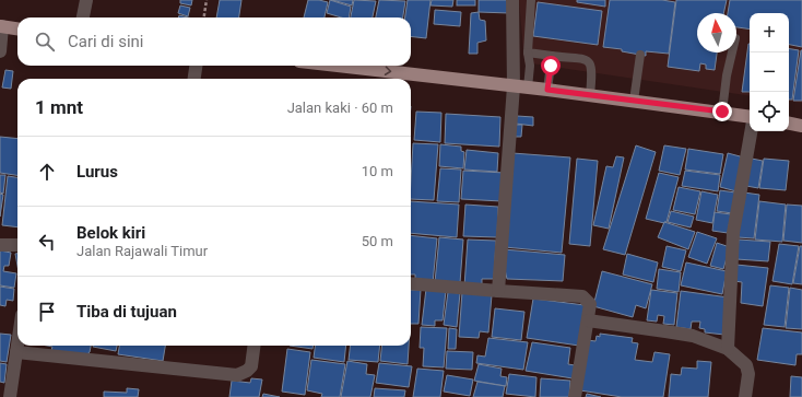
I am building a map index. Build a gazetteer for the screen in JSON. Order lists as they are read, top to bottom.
{
  "north": "top",
  "page": {
    "map_buttons": ["+", "−"],
    "search": "Cari di sini",
    "heading": ["1 mnt", "Jalan kaki · 60 m"],
    "list": [
      ["Lurus", "10 m"],
      ["Belok kiri", "Jalan Rajawali Timur", "50 m"],
      "Tiba di tujuan"
    ]
  }
}
